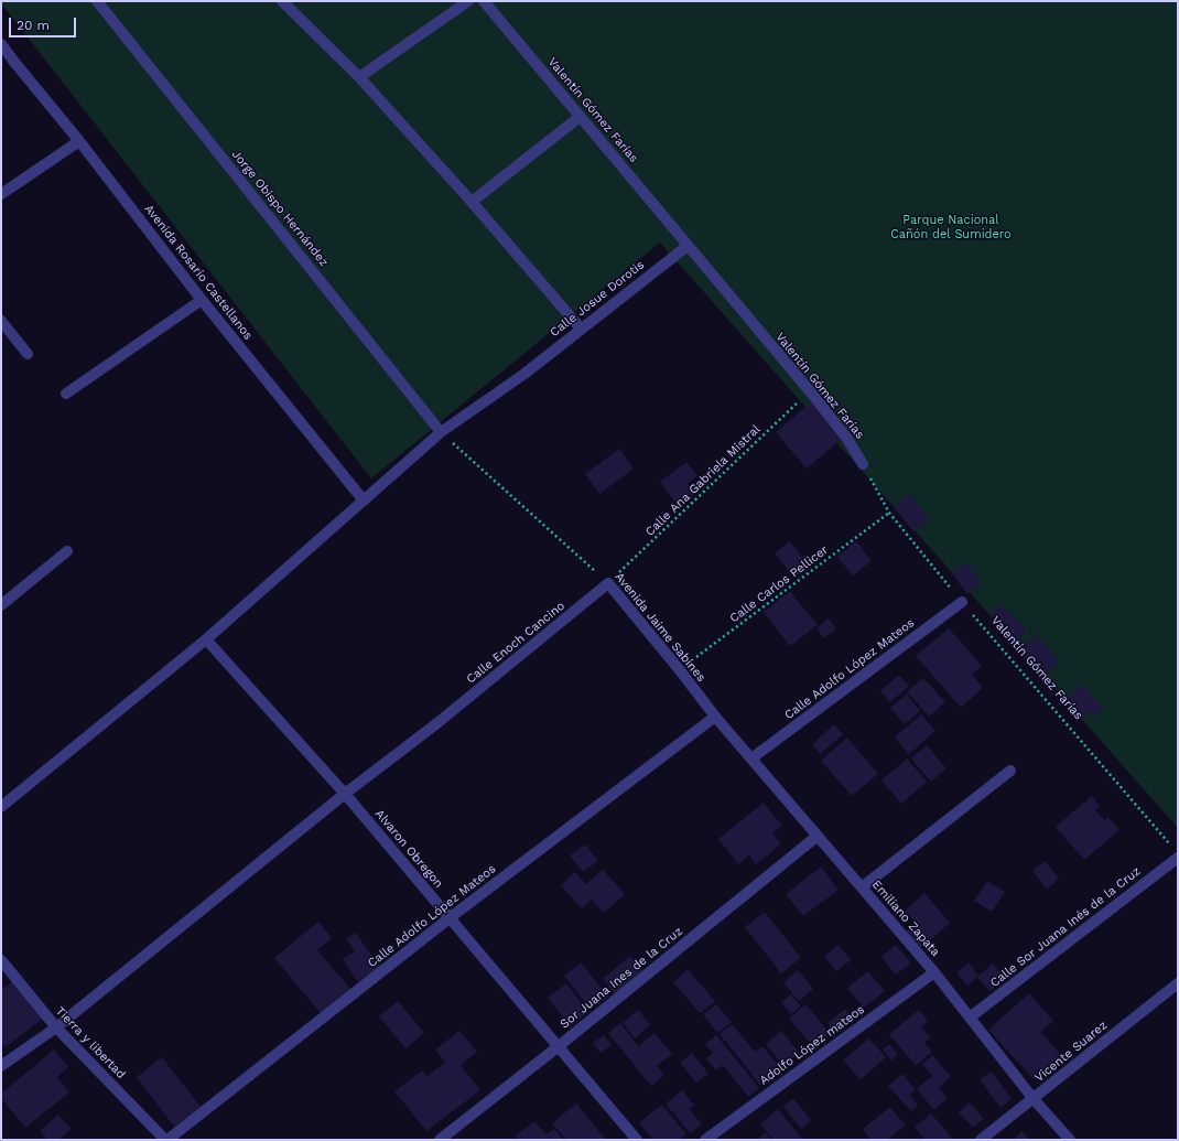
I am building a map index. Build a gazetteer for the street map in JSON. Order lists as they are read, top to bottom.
{
  "streets": {
    "street": [
      "Valentín Gómez Farías",
      "Jorge Obispo Hernández",
      "Avenida Rosario Castellanos",
      "Calle Josue Dorotis",
      "Avenida Jaime Sabines",
      "Calle Enoch Cancino",
      "Calle Adolfo López Mateos",
      "Alvaron Obregon",
      "Emiliano Zapata",
      "Calle Sor Juana Inés de la Cruz",
      "Sor Juana Ines de la Cruz",
      "Tierra y libertad",
      "Adolfo López mateos",
      "Vicente Suarez"
    ],
    "path": ["Calle Ana Gabriela Mistral", "Calle Carlos Pellicer"]
  },
  "crossings": [
    ["Valentín Gómez Farías", "Calle Josue Dorotis"],
    ["Valentín Gómez Farías", "Calle Ana Gabriela Mistral"],
    ["Valentín Gómez Farías", "Calle Carlos Pellicer"],
    ["Valentín Gómez Farías", "Calle Adolfo López Mateos"],
    ["Jorge Obispo Hernández", "Calle Josue Dorotis"],
    ["Jorge Obispo Hernández", "Avenida Jaime Sabines"],
    ["Avenida Rosario Castellanos", "Calle Josue Dorotis"],
    ["Calle Josue Dorotis", "Avenida Jaime Sabines"],
    ["Calle Josue Dorotis", "Alvaron Obregon"],
    ["Calle Ana Gabriela Mistral", "Avenida Jaime Sabines"],
    ["Calle Ana Gabriela Mistral", "Calle Enoch Cancino"],
    ["Calle Carlos Pellicer", "Avenida Jaime Sabines"],
    ["Avenida Jaime Sabines", "Calle Enoch Cancino"],
    ["Avenida Jaime Sabines", "Calle Adolfo López Mateos"],
    ["Avenida Jaime Sabines", "Emiliano Zapata"],
    ["Calle Enoch Cancino", "Alvaron Obregon"],
    ["Calle Enoch Cancino", "Tierra y libertad"],
    ["Calle Adolfo López Mateos", "Alvaron Obregon"],
    ["Calle Adolfo López Mateos", "Emiliano Zapata"],
    ["Calle Adolfo López Mateos", "Tierra y libertad"],
    ["Alvaron Obregon", "Sor Juana Ines de la Cruz"],
    ["Emiliano Zapata", "Calle Sor Juana Inés de la Cruz"],
    ["Emiliano Zapata", "Sor Juana Ines de la Cruz"],
    ["Emiliano Zapata", "Adolfo López mateos"],
    ["Emiliano Zapata", "Vicente Suarez"]
  ],
  "parks": ["Parque Nacional Cañón del Sumidero"],
  "scale_bar": "20 m"
}
